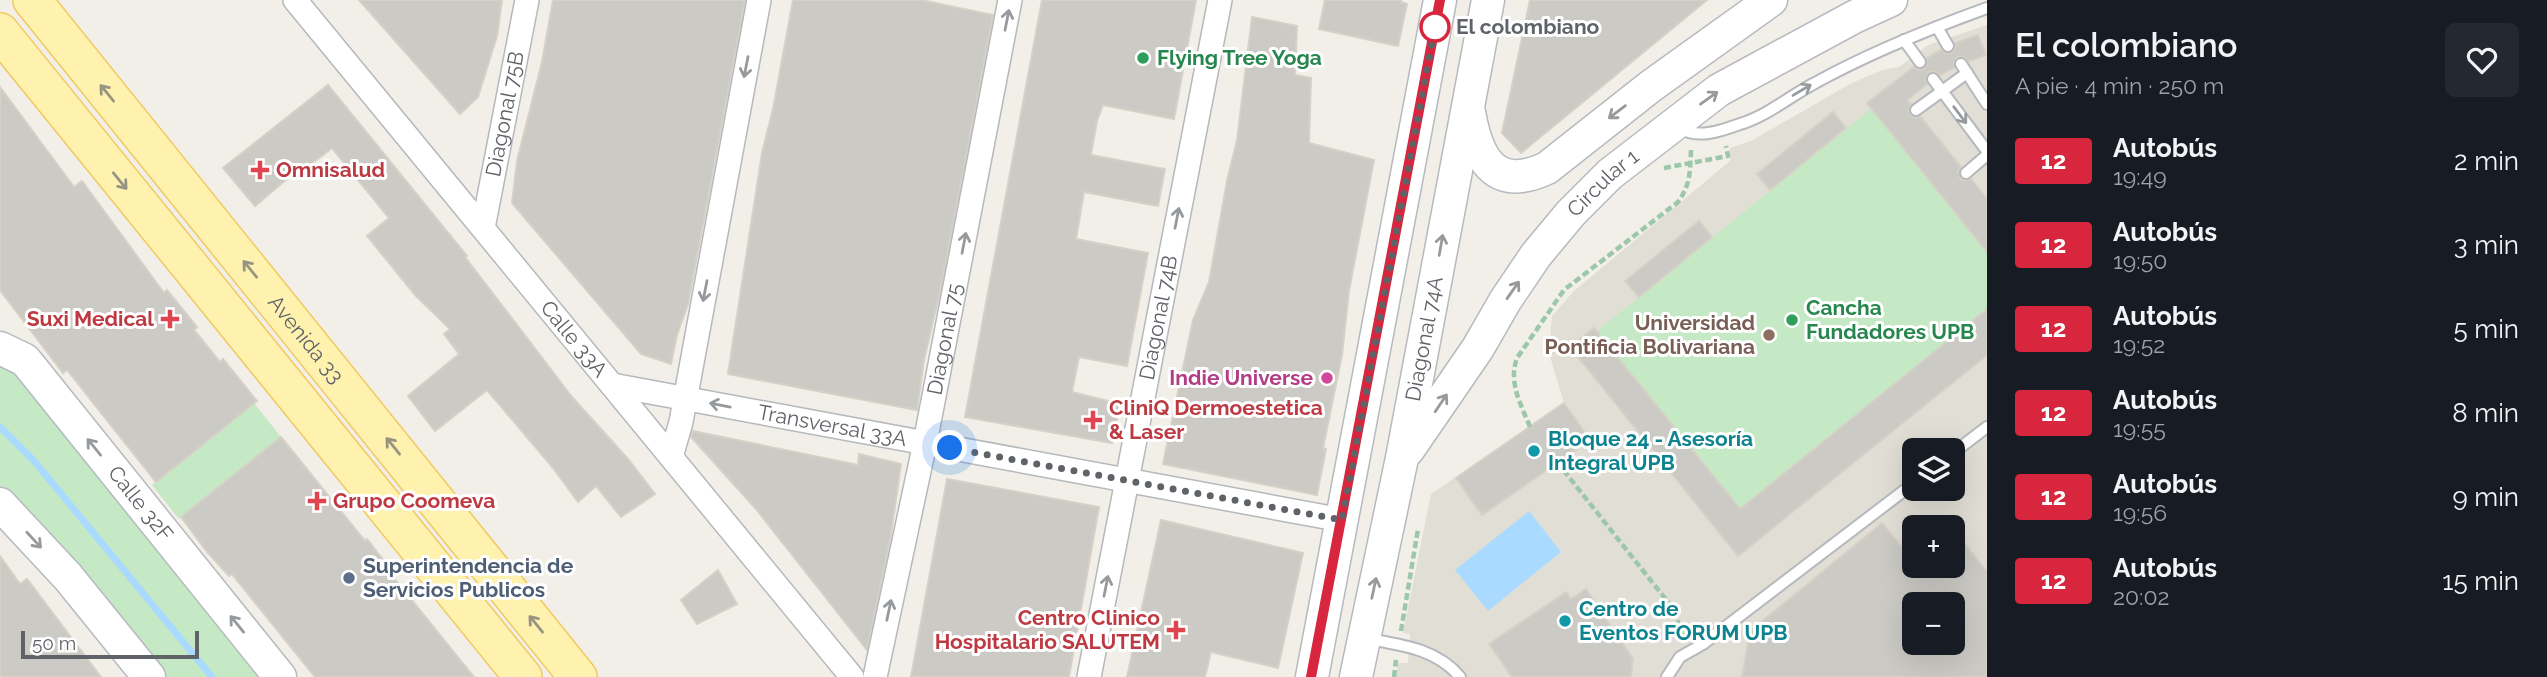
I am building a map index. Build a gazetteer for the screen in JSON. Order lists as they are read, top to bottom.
{
  "streets": {
    "main road": ["Avenida 33"],
    "street": [
      "Diagonal 75B",
      "Circular 1",
      "Diagonal 74B",
      "Calle 33A",
      "Diagonal 75",
      "Diagonal 74A",
      "Transversal 33A",
      "Calle 32F"
    ]
  },
  "crossings": [
    ["Diagonal 75B", "Calle 33A"],
    ["Circular 1", "Diagonal 74A"],
    ["Diagonal 74B", "Transversal 33A"],
    ["Calle 33A", "Transversal 33A"],
    ["Diagonal 75", "Transversal 33A"]
  ],
  "one_way": ["Circular 1", "Diagonal 74B", "Diagonal 75"],
  "places": {
    "other": [
      "El colombiano",
      "Flying Tree Yoga",
      "Cancha Fundadores UPB",
      "Universidad Pontificia Bolivariana",
      "Indie Universe",
      "Bloque 24 - Asesoría Integral UPB",
      "Superintendencia de Servicios Publicos",
      "Centro de Eventos FORUM UPB"
    ],
    "health": [
      "Omnisalud",
      "Suxi Medical",
      "CliniQ Dermoestetica & Laser",
      "Grupo Coomeva",
      "Centro Clinico Hospitalario SALUTEM"
    ]
  },
  "lines": ["bus line 12"],
  "scale_bar": "50 m",
  "page": {
    "heading": ["El colombiano", "A pie · 4 min · 250 m"],
    "list": [
      {
        "mark": "12",
        "name": "Autobús",
        "note": "19:49",
        "value": "2 min"
      },
      {
        "mark": "12",
        "name": "Autobús",
        "note": "19:50",
        "value": "3 min"
      },
      {
        "mark": "12",
        "name": "Autobús",
        "note": "19:52",
        "value": "5 min"
      },
      {
        "mark": "12",
        "name": "Autobús",
        "note": "19:55",
        "value": "8 min"
      },
      {
        "mark": "12",
        "name": "Autobús",
        "note": "19:56",
        "value": "9 min"
      },
      {
        "mark": "12",
        "name": "Autobús",
        "note": "20:02",
        "value": "15 min"
      }
    ],
    "map_buttons": ["+", "−"],
    "scale": "50 m"
  }
}
